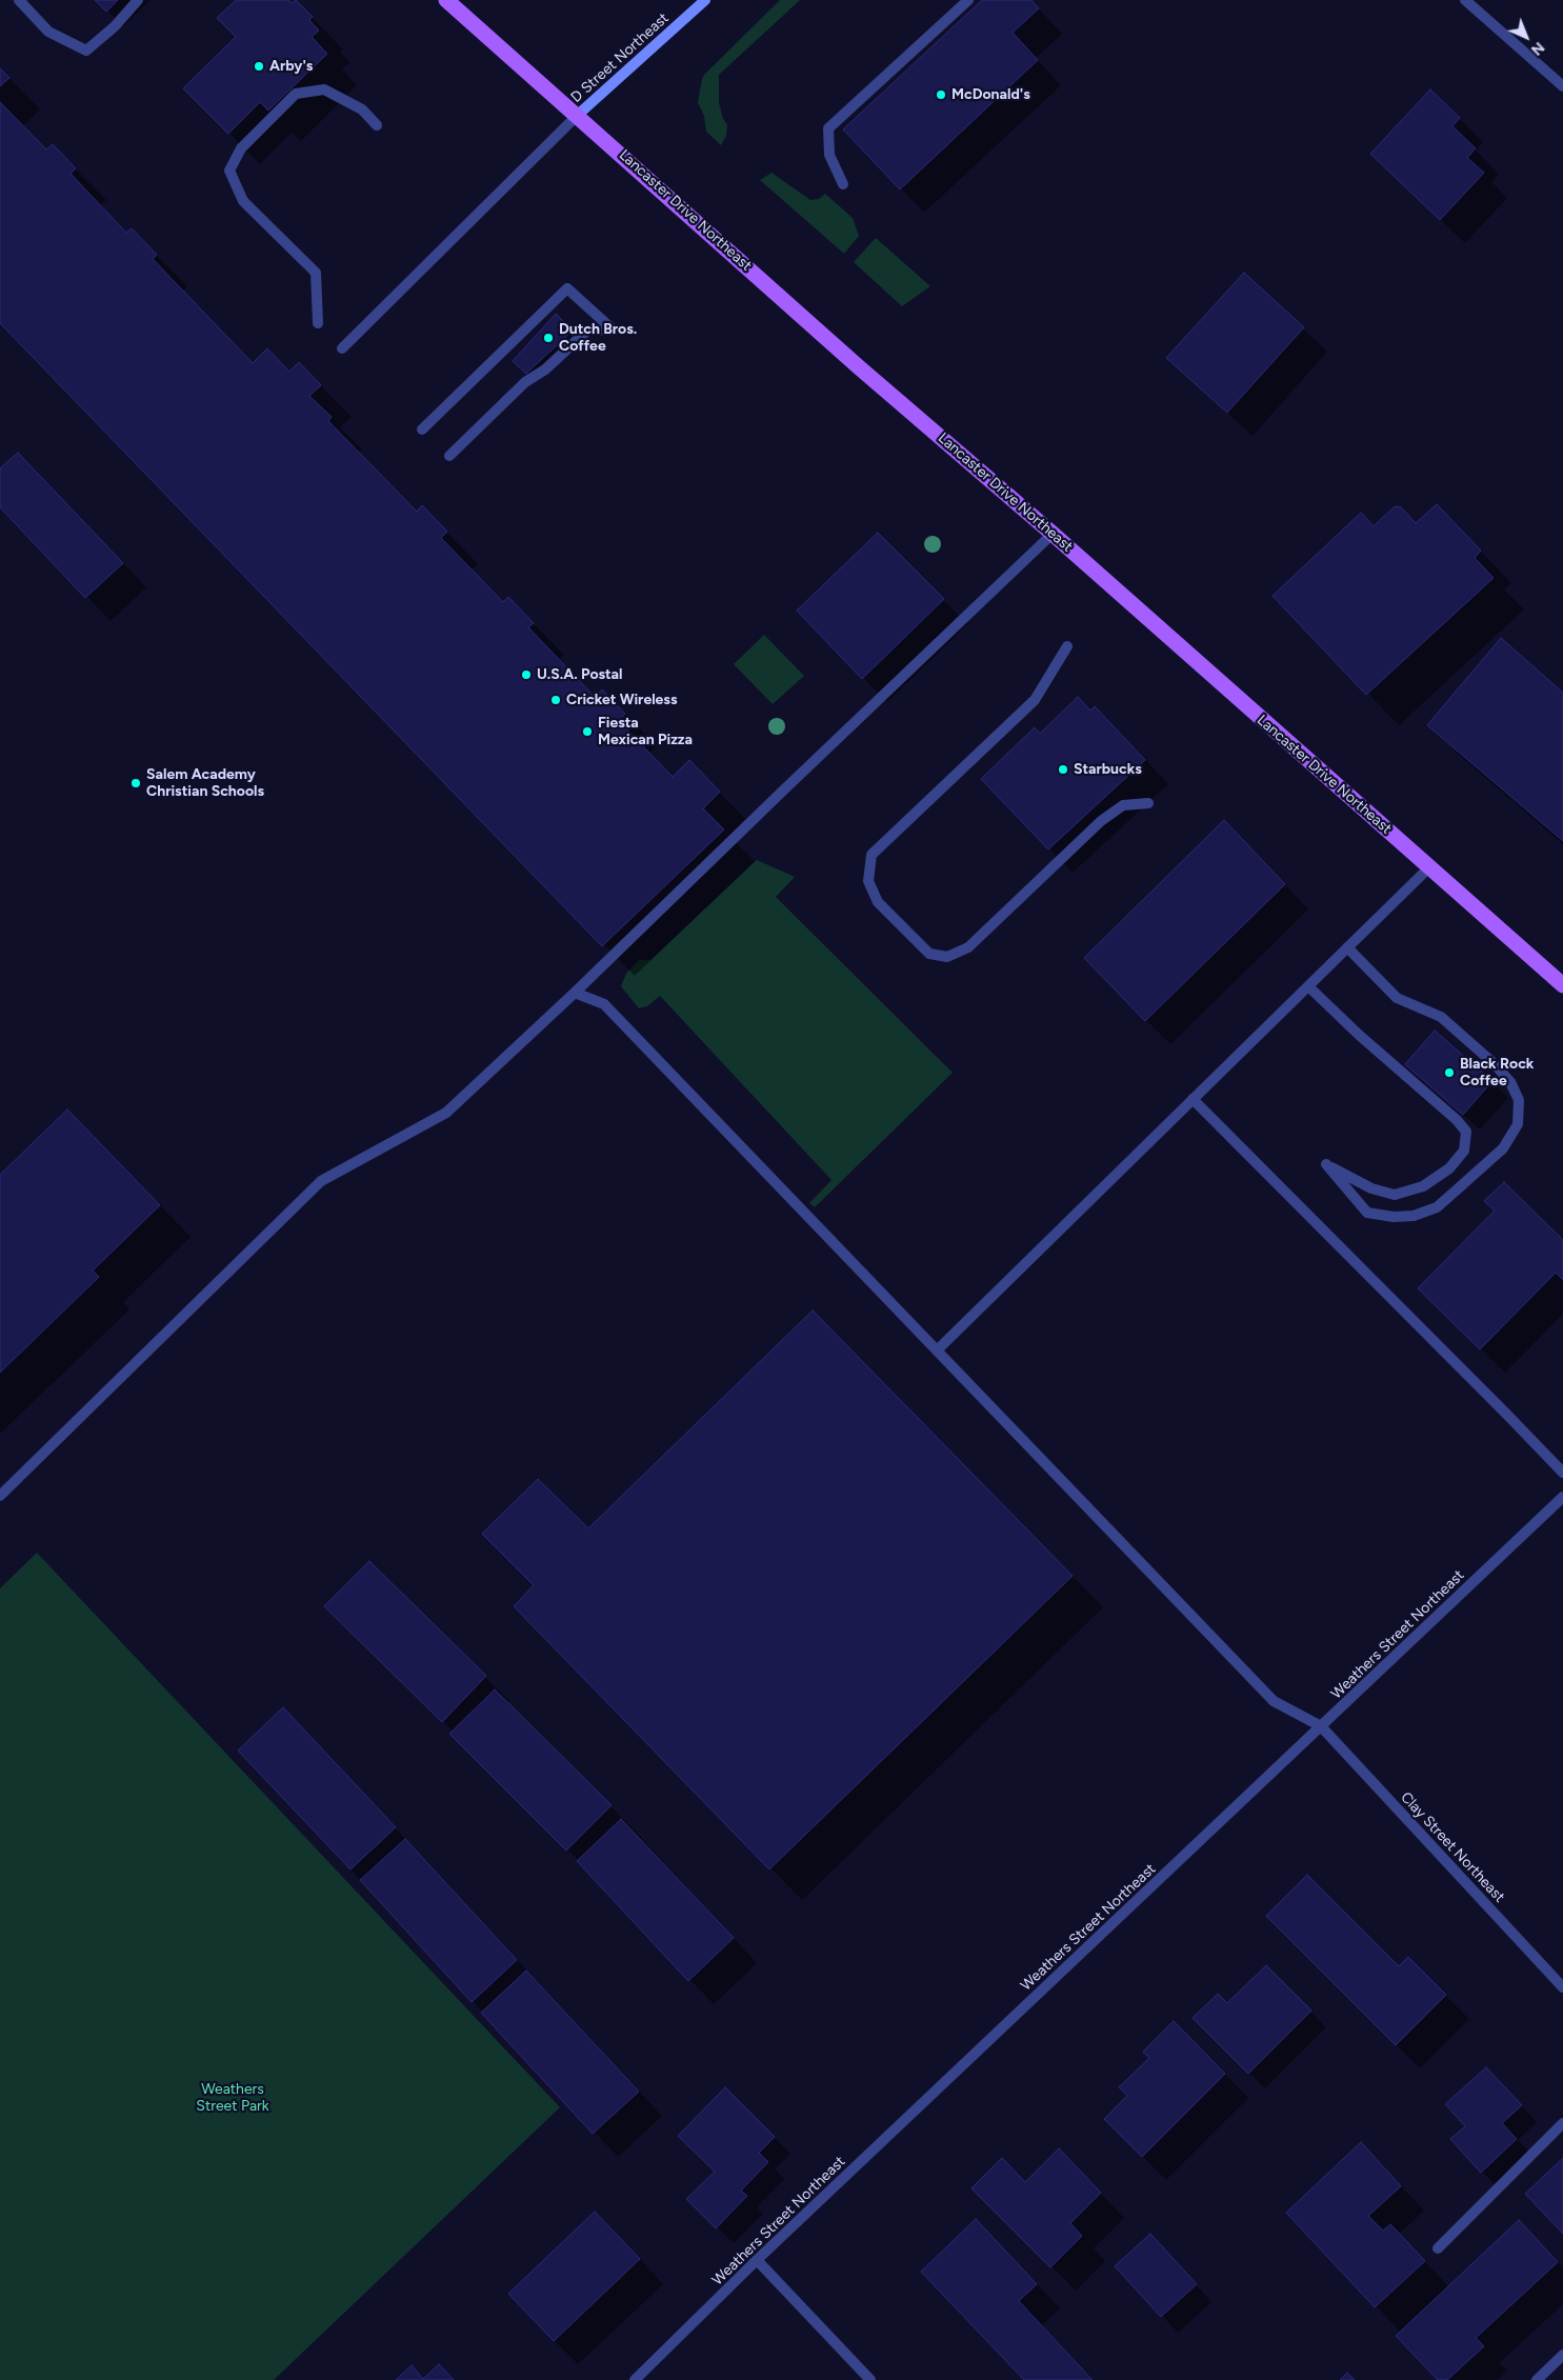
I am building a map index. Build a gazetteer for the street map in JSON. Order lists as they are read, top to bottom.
{
  "streets": {
    "main road": ["Lancaster Drive Northeast"],
    "street": ["D Street Northeast", "Weathers Street Northeast", "Clay Street Northeast"]
  },
  "crossings": [
    ["D Street Northeast", "Lancaster Drive Northeast"],
    ["Weathers Street Northeast", "Clay Street Northeast"]
  ],
  "parks": ["Weathers Street Park"],
  "places": [
    "Arby's",
    "McDonald's",
    "Dutch Bros. Coffee",
    "U.S.A. Postal",
    "Cricket Wireless",
    "Fiesta Mexican Pizza",
    "Starbucks",
    "Salem Academy Christian Schools",
    "Black Rock Coffee"
  ],
  "north": "bottom right"
}
